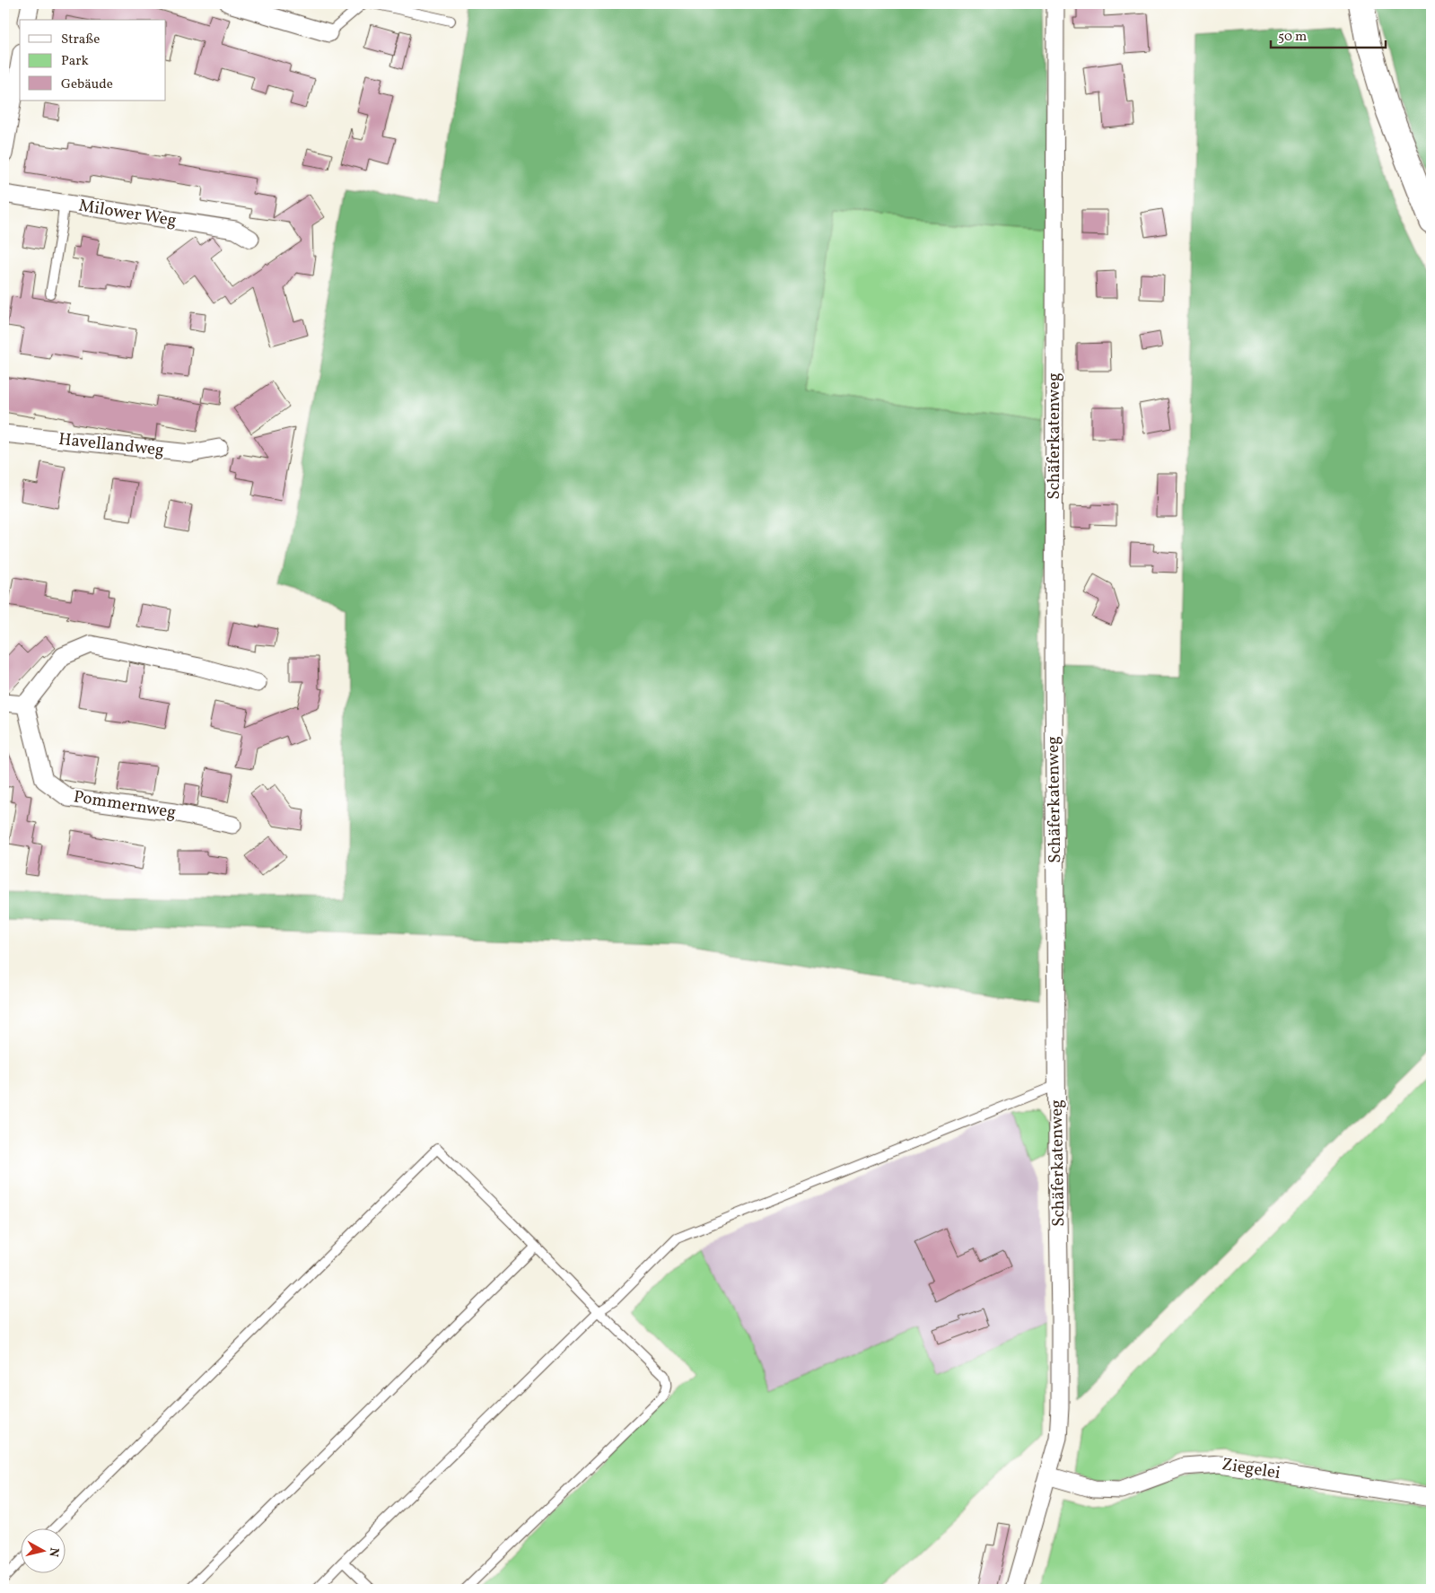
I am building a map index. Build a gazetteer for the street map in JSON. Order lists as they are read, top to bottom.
{
  "streets": {
    "street": [
      "Milower Weg",
      "Schäferkatenweg",
      "Havellandweg",
      "Pommernweg",
      "Ziegelei"
    ]
  },
  "crossings": [
    ["Schäferkatenweg", "Ziegelei"]
  ],
  "legend": ["Straße", "Park", "Gebäude"],
  "scale_bar": "50 m",
  "north": "right"
}
